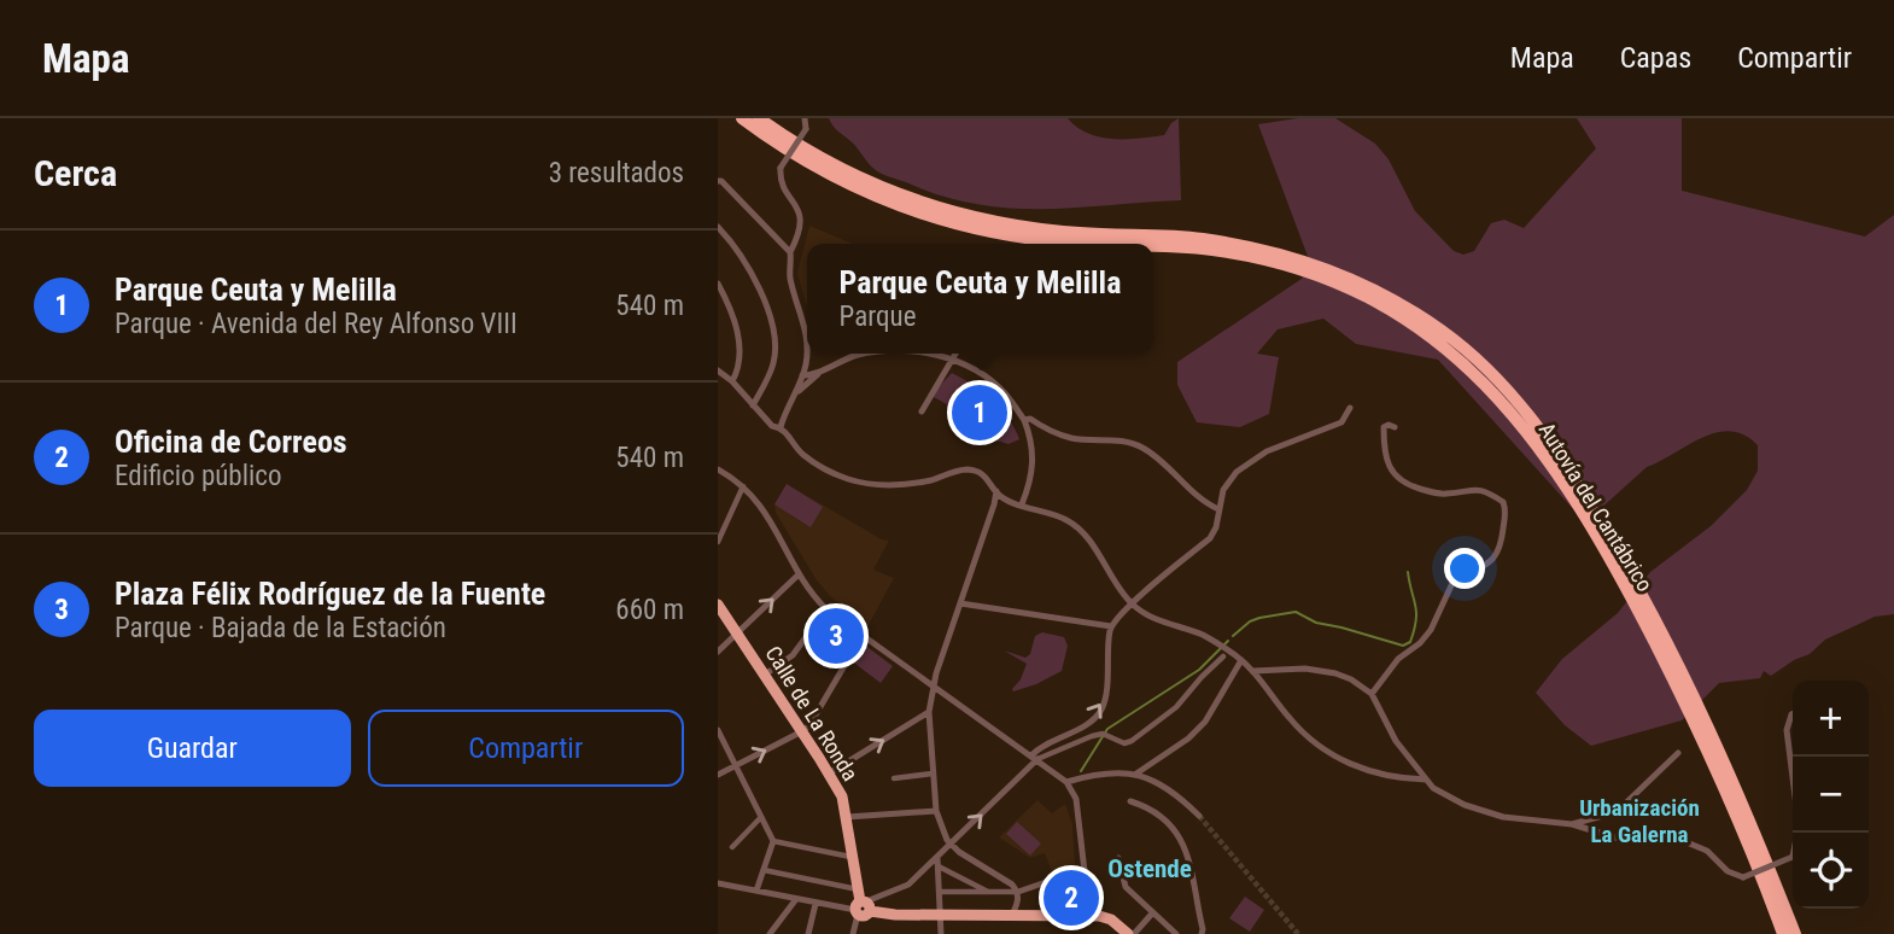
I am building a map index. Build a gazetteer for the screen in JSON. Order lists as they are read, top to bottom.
{
  "streets": {
    "highway": ["Autovía del Cantábrico", "Calle de La Ronda"]
  },
  "districts": ["Urbanización La Galerna", "Ostende"],
  "page": {
    "header": "Mapa",
    "nav": ["Mapa", "Capas", "Compartir"],
    "heading": ["Cerca", "3 resultados"],
    "list": [
      {
        "mark": "1",
        "name": "Parque Ceuta y Melilla",
        "note": "Parque · Avenida del Rey Alfonso VIII",
        "value": "540 m"
      },
      {
        "mark": "2",
        "name": "Oficina de Correos",
        "note": "Edificio público",
        "value": "540 m"
      },
      {
        "mark": "3",
        "name": "Plaza Félix Rodríguez de la Fuente",
        "note": "Parque · Bajada de la Estación",
        "value": "660 m"
      }
    ],
    "popup": ["Parque Ceuta y Melilla", "Parque"],
    "pins": ["1", "3", "2"],
    "map_buttons": ["+", "−"],
    "buttons": ["Guardar", "Compartir"]
  }
}
